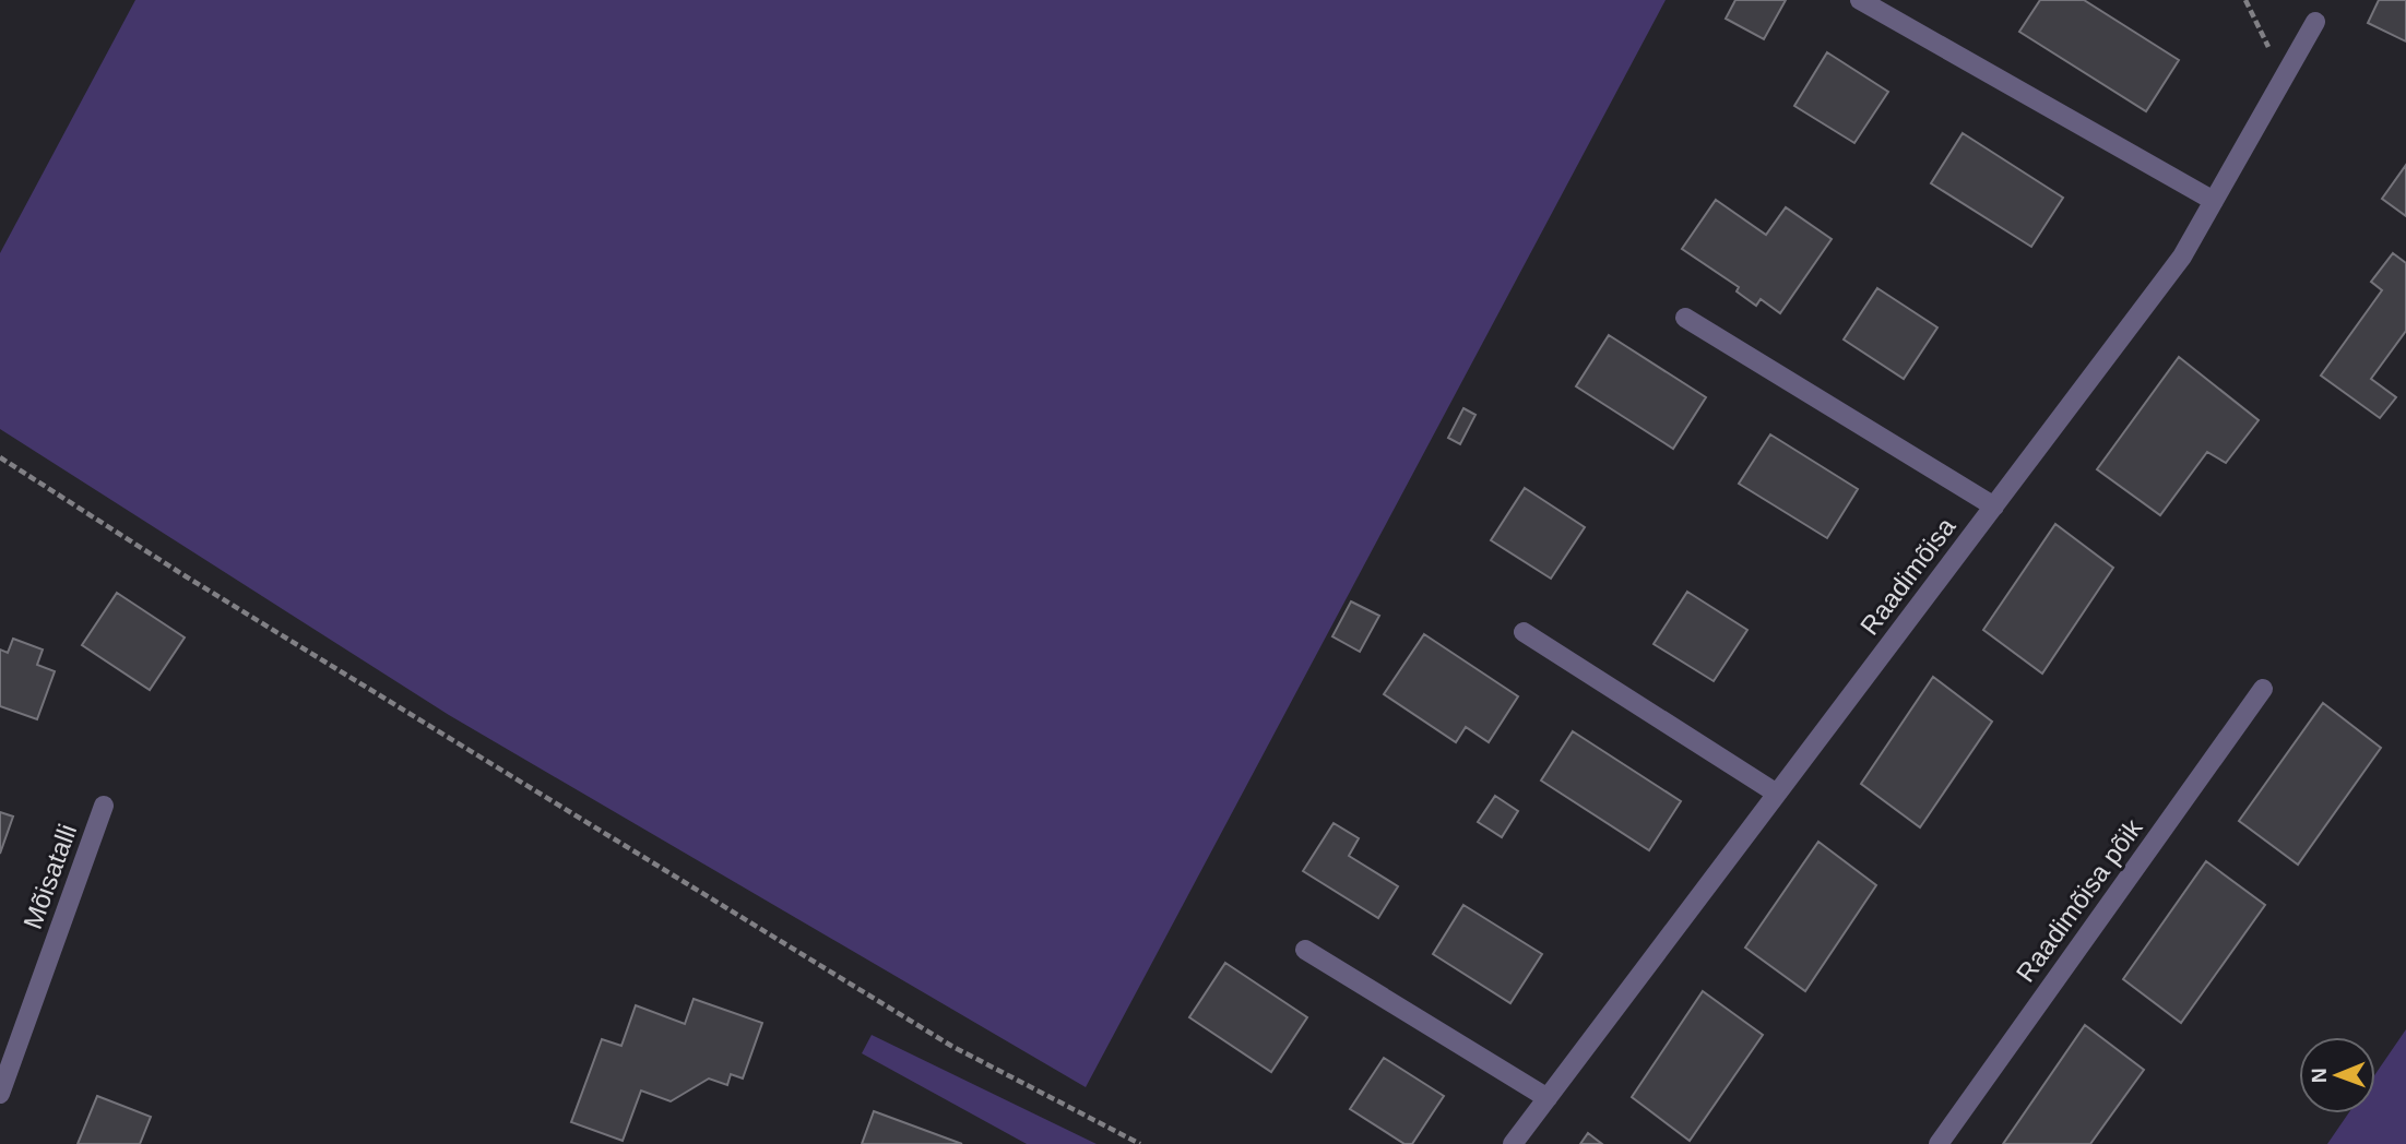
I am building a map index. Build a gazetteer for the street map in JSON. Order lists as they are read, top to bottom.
{
  "streets": {
    "street": ["Raadimõisa", "Mõisatalli", "Raadimõisa põik"]
  },
  "north": "left"
}
